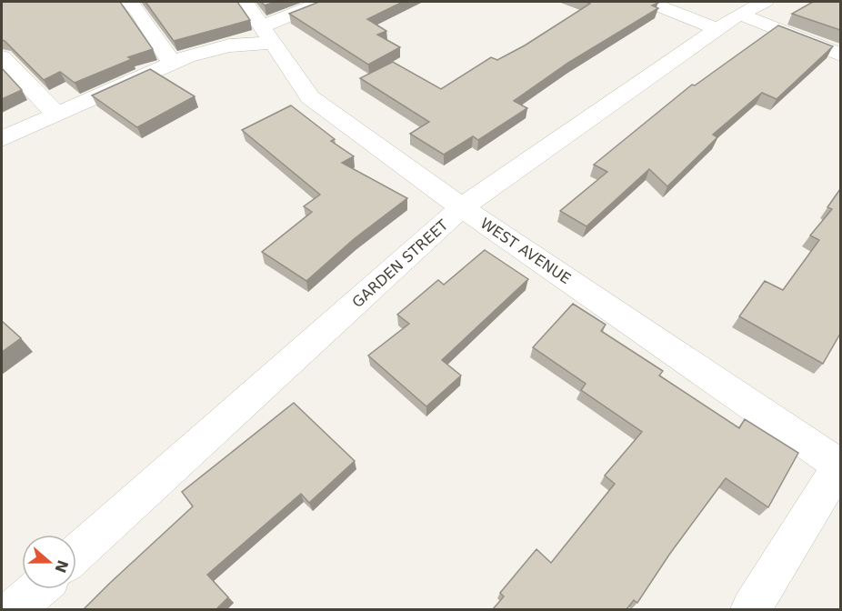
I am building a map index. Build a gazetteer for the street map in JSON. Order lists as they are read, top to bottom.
{
  "streets": {
    "street": ["WEST AVENUE", "GARDEN STREET"]
  },
  "crossings": [
    ["WEST AVENUE", "GARDEN STREET"]
  ],
  "north": "right"
}
